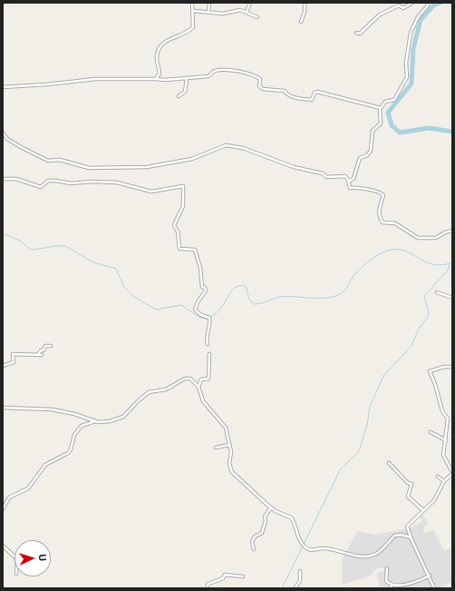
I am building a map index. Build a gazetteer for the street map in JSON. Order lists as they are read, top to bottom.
{
  "north": "right"
}
